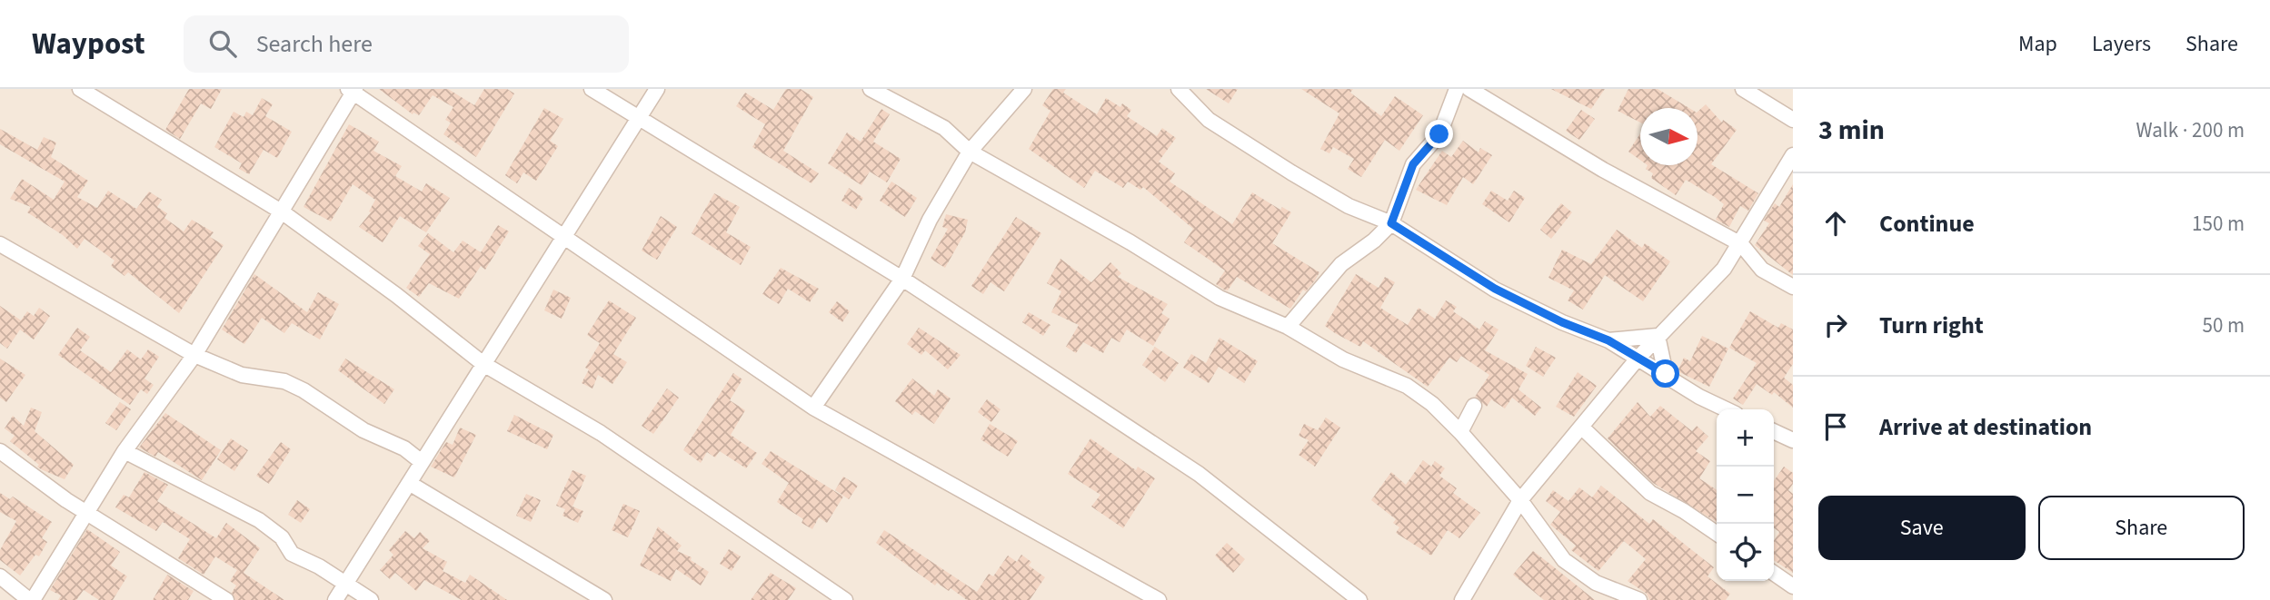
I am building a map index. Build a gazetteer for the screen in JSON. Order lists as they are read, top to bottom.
{
  "north": "right",
  "page": {
    "header": "Waypost",
    "search": "Search here",
    "nav": ["Map", "Layers", "Share"],
    "heading": ["3 min", "Walk · 200 m"],
    "list": [
      ["Continue", "150 m"],
      ["Turn right", "50 m"],
      "Arrive at destination"
    ],
    "map_buttons": ["+", "−"],
    "buttons": ["Save", "Share"]
  }
}
